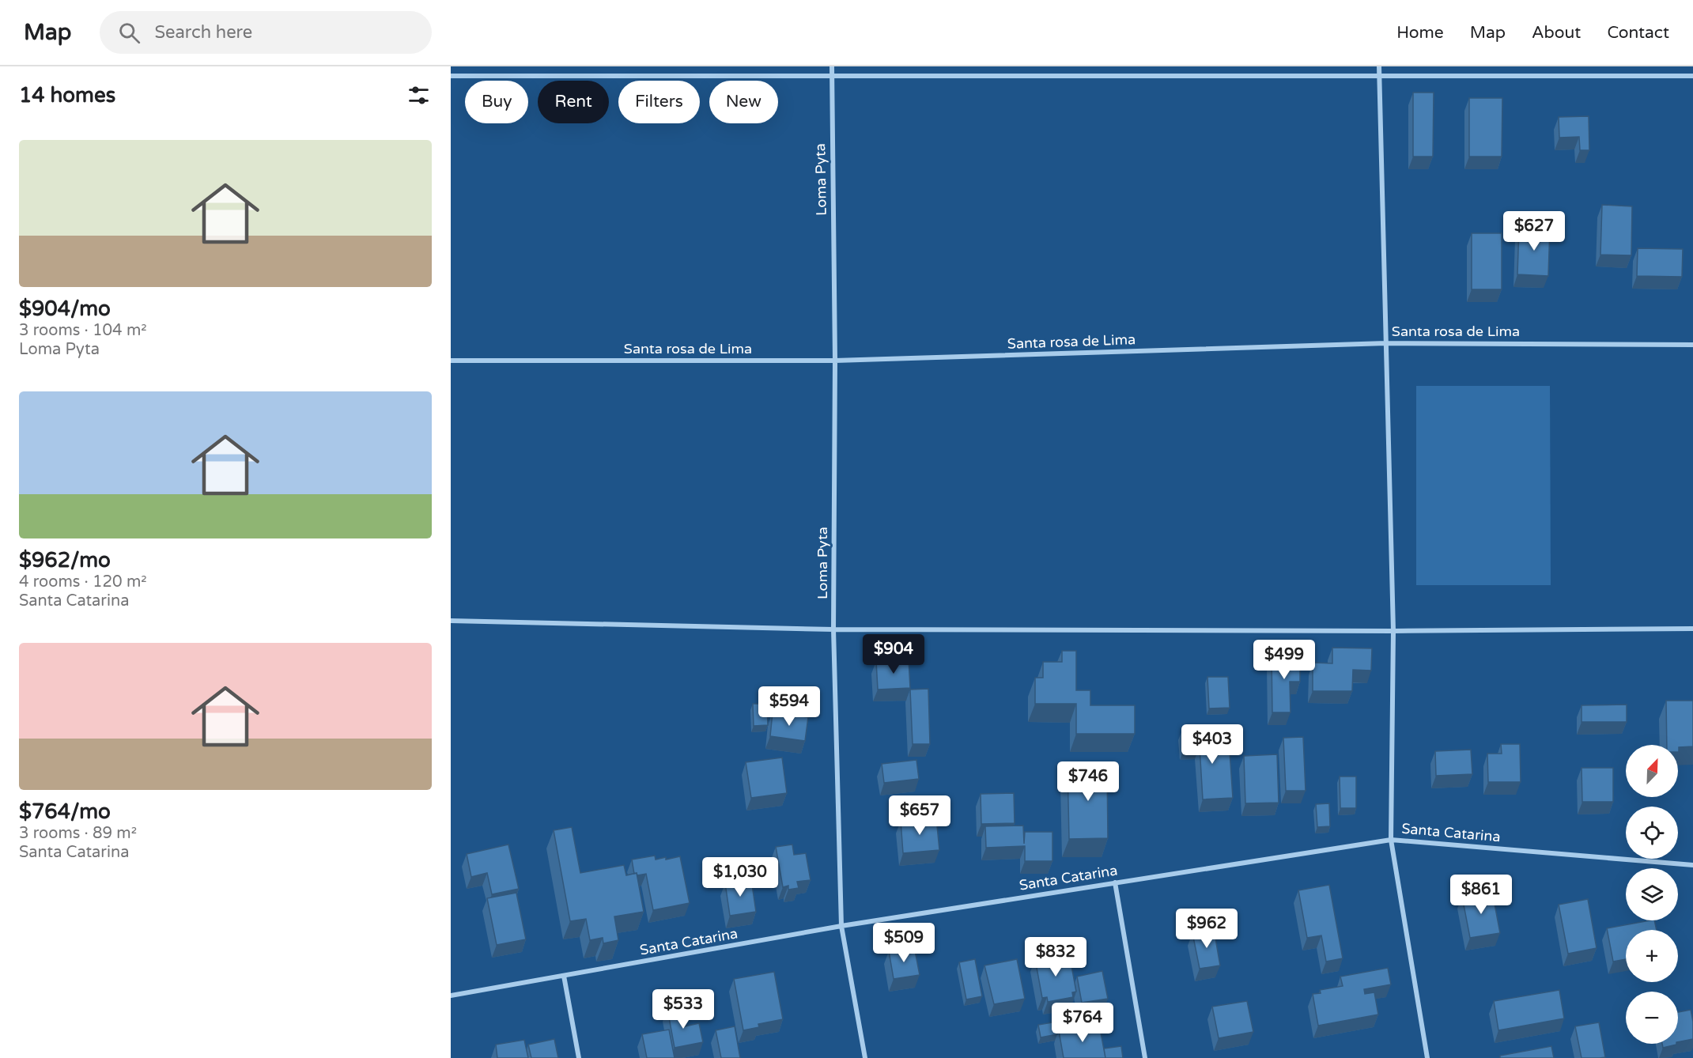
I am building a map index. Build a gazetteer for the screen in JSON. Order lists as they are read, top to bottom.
{
  "streets": {
    "street": ["Loma Pyta", "Santa rosa de Lima", "Santa Catarina"]
  },
  "crossings": [
    ["Loma Pyta", "Santa rosa de Lima"],
    ["Loma Pyta", "Santa Catarina"]
  ],
  "north": "top right",
  "page": {
    "header": "Map",
    "search": "Search here",
    "nav": [
      "Home",
      "Map",
      "About",
      "Contact"
    ],
    "heading": "14 homes",
    "chip": [
      "Buy",
      "Rent",
      "Filters",
      "New"
    ],
    "list": [
      {
        "name": "$904/mo",
        "note": "3 rooms · 104 m² · Loma Pyta"
      },
      {
        "name": "$962/mo",
        "note": "4 rooms · 120 m² · Santa Catarina"
      },
      {
        "name": "$764/mo",
        "note": "3 rooms · 89 m² · Santa Catarina"
      }
    ],
    "price": [
      "$627",
      "$904",
      "$499",
      "$594",
      "$403",
      "$746",
      "$657",
      "$1,030",
      "$861",
      "$962",
      "$509",
      "$832",
      "$533",
      "$764"
    ],
    "map_buttons": ["+", "−"]
  }
}
